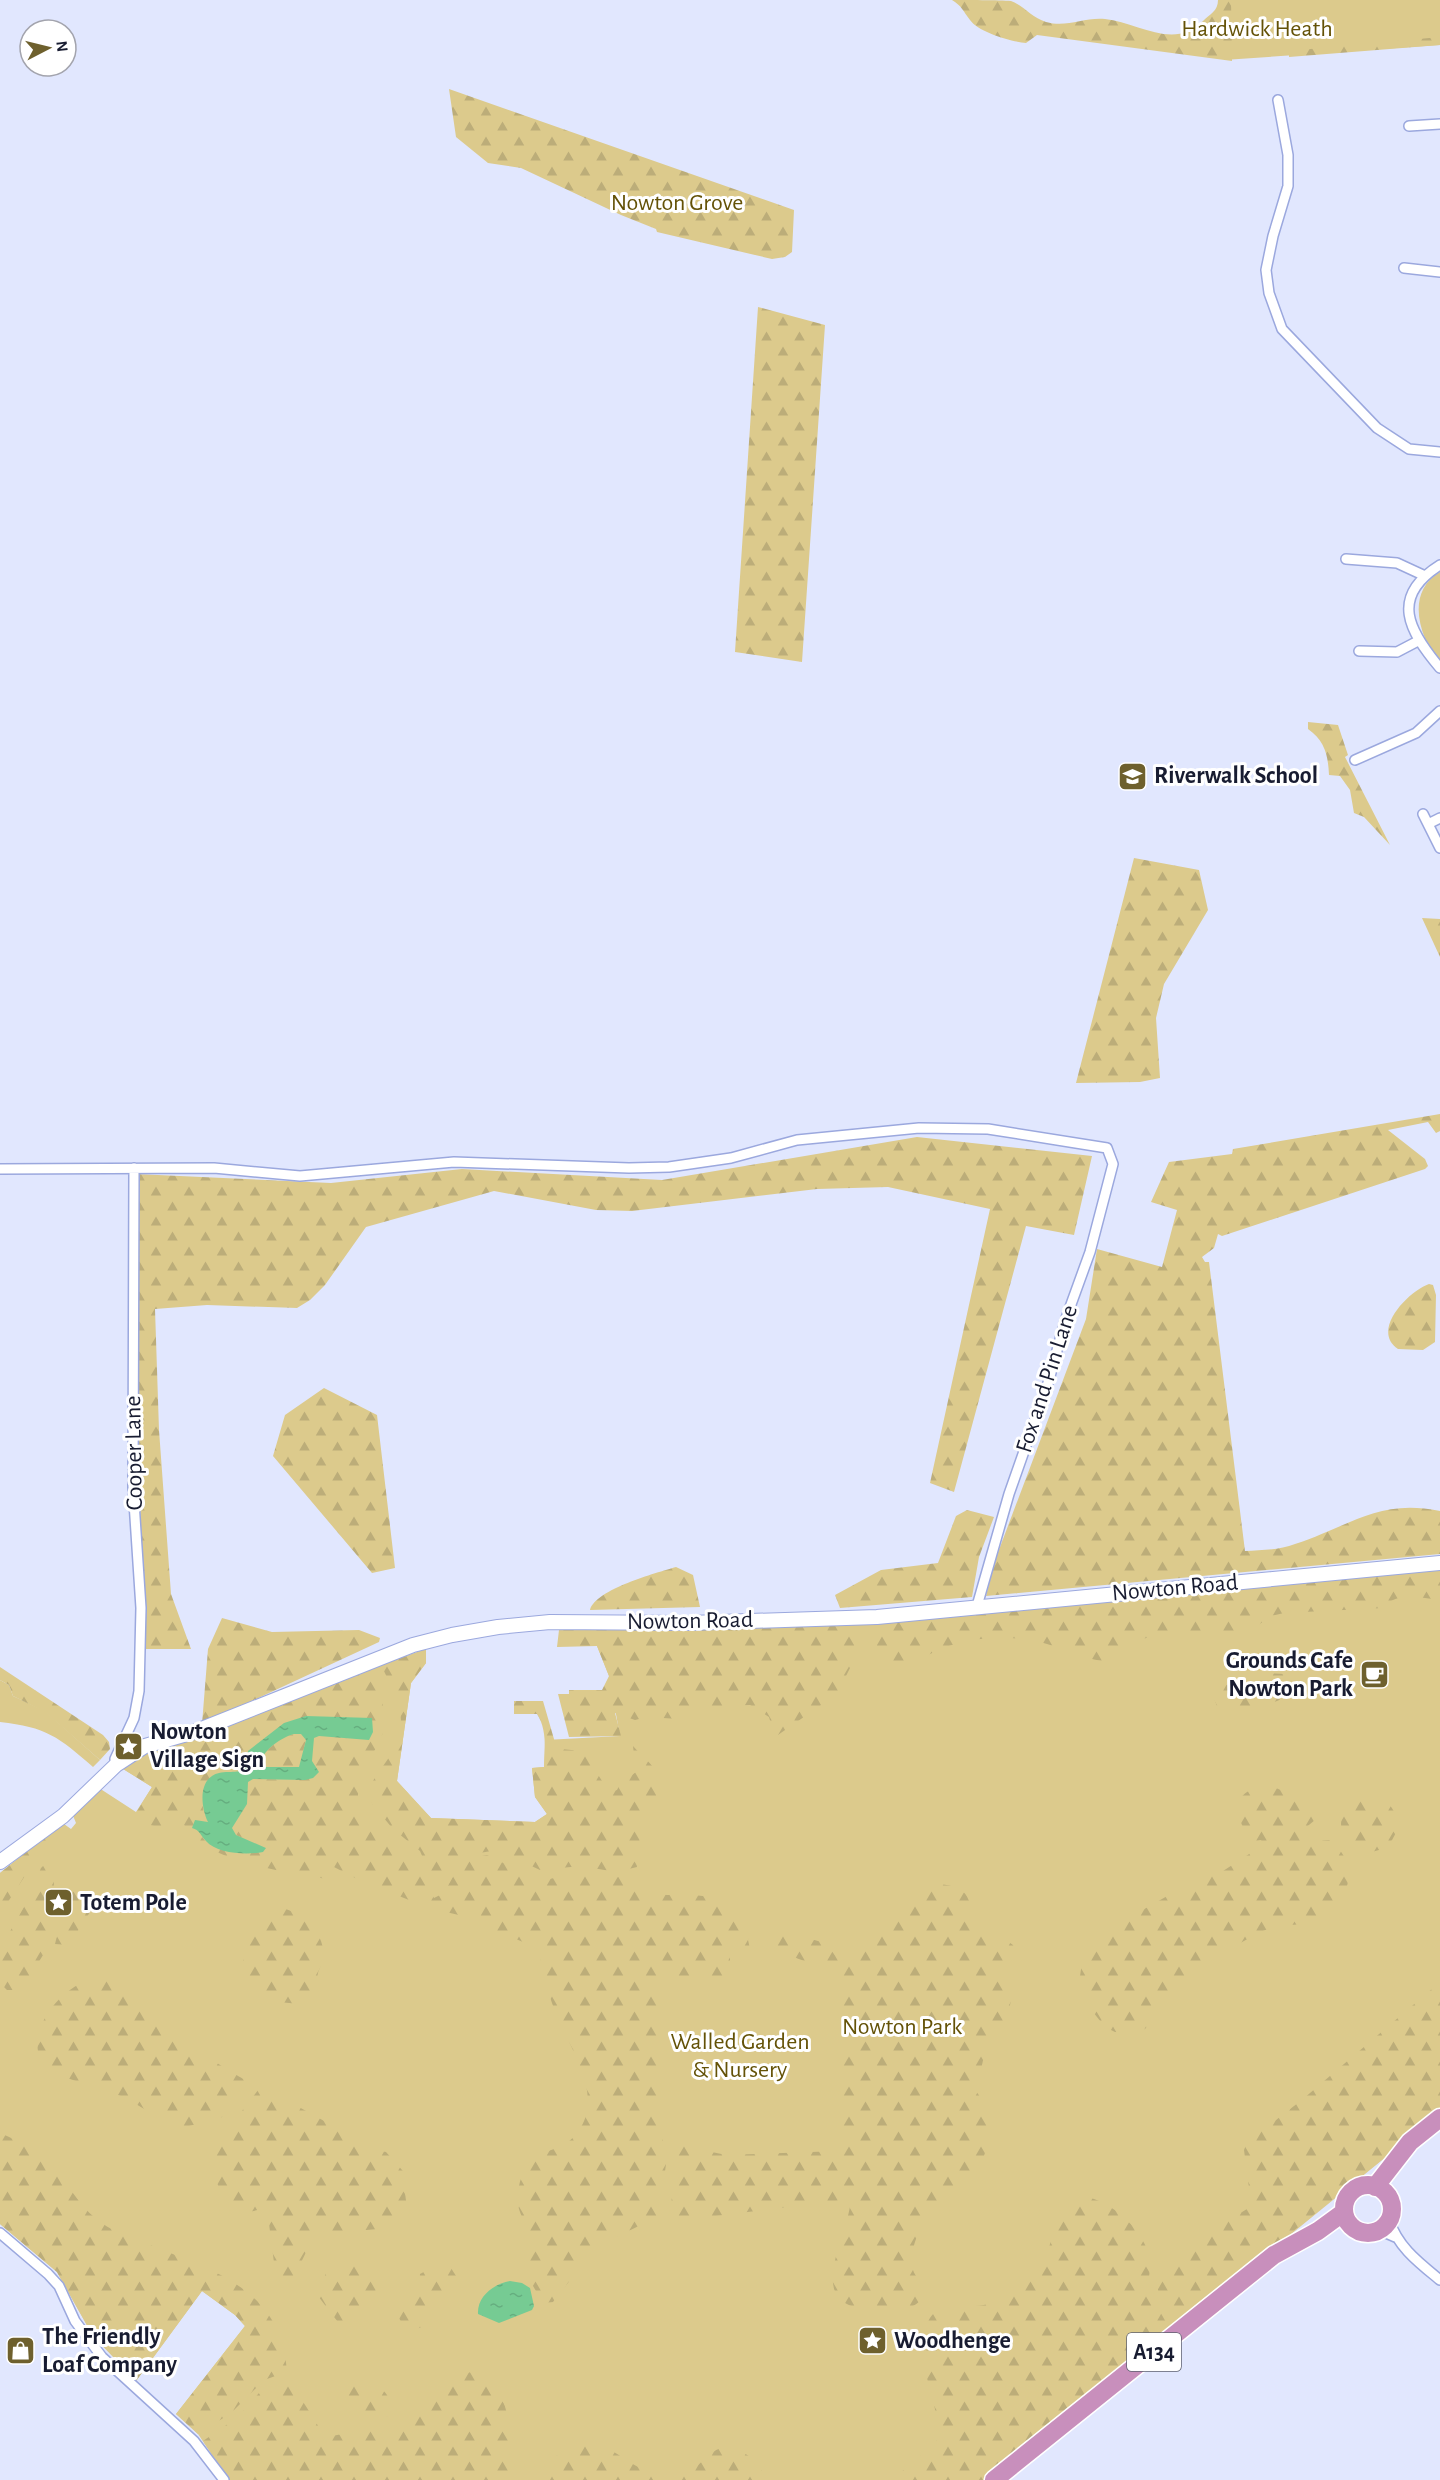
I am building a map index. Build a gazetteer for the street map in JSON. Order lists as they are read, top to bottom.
{
  "streets": {
    "highway": ["A134"],
    "street": ["Fox and Pin Lane", "Cooper Lane", "Nowton Road"]
  },
  "crossings": [
    ["Fox and Pin Lane", "Cooper Lane"],
    ["Fox and Pin Lane", "Nowton Road"],
    ["Cooper Lane", "Nowton Road"]
  ],
  "parks": [
    "Hardwick Heath",
    "Nowton Grove",
    "Nowton Park",
    "Walled Garden & Nursery"
  ],
  "places": {
    "school or university": ["Riverwalk School"],
    "cafe": ["Grounds Cafe Nowton Park"],
    "place": ["Nowton Village Sign", "Totem Pole", "Woodhenge"],
    "shop": ["The Friendly Loaf Company"]
  },
  "north": "right"
}
